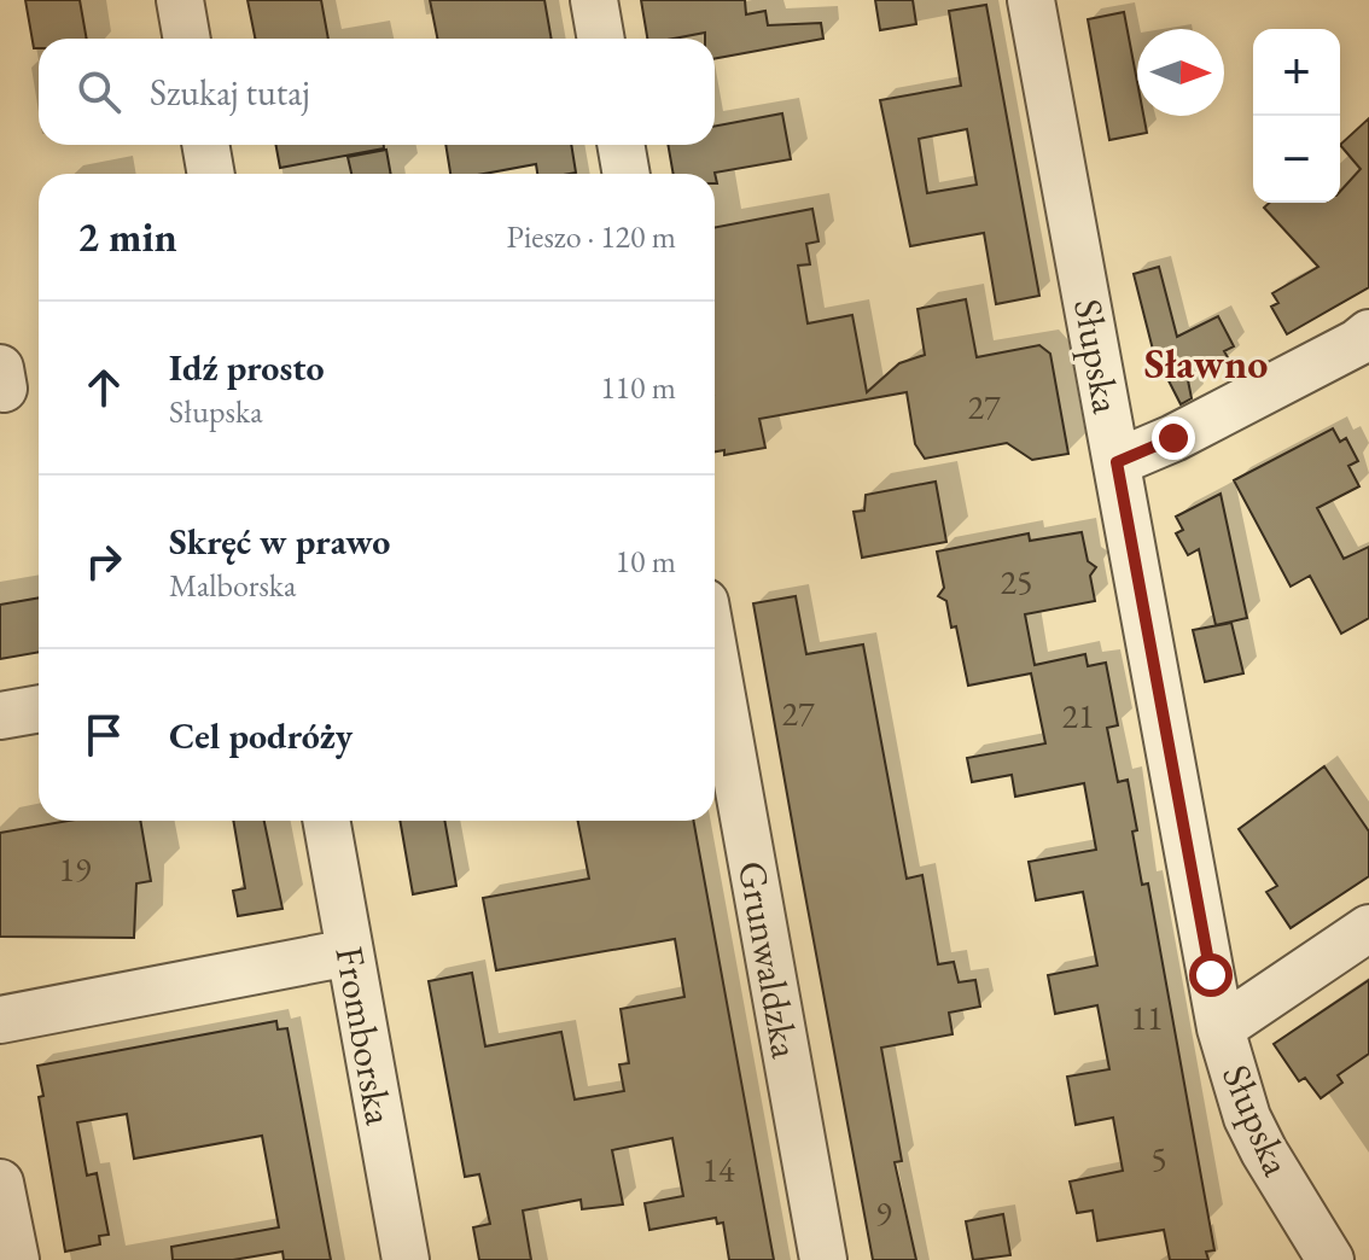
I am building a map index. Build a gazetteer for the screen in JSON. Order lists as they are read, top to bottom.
{
  "streets": {
    "street": ["Słupska", "Grunwaldzka", "Fromborska"]
  },
  "districts": ["Sławno"],
  "house_numbers": [
    "27",
    "25",
    "27",
    "21",
    "19",
    "11",
    "5",
    "14",
    "9"
  ],
  "north": "right",
  "page": {
    "map_buttons": ["+", "−"],
    "search": "Szukaj tutaj",
    "heading": ["2 min", "Pieszo · 120 m"],
    "list": [
      ["Idź prosto", "Słupska", "110 m"],
      ["Skręć w prawo", "Malborska", "10 m"],
      "Cel podróży"
    ]
  }
}
